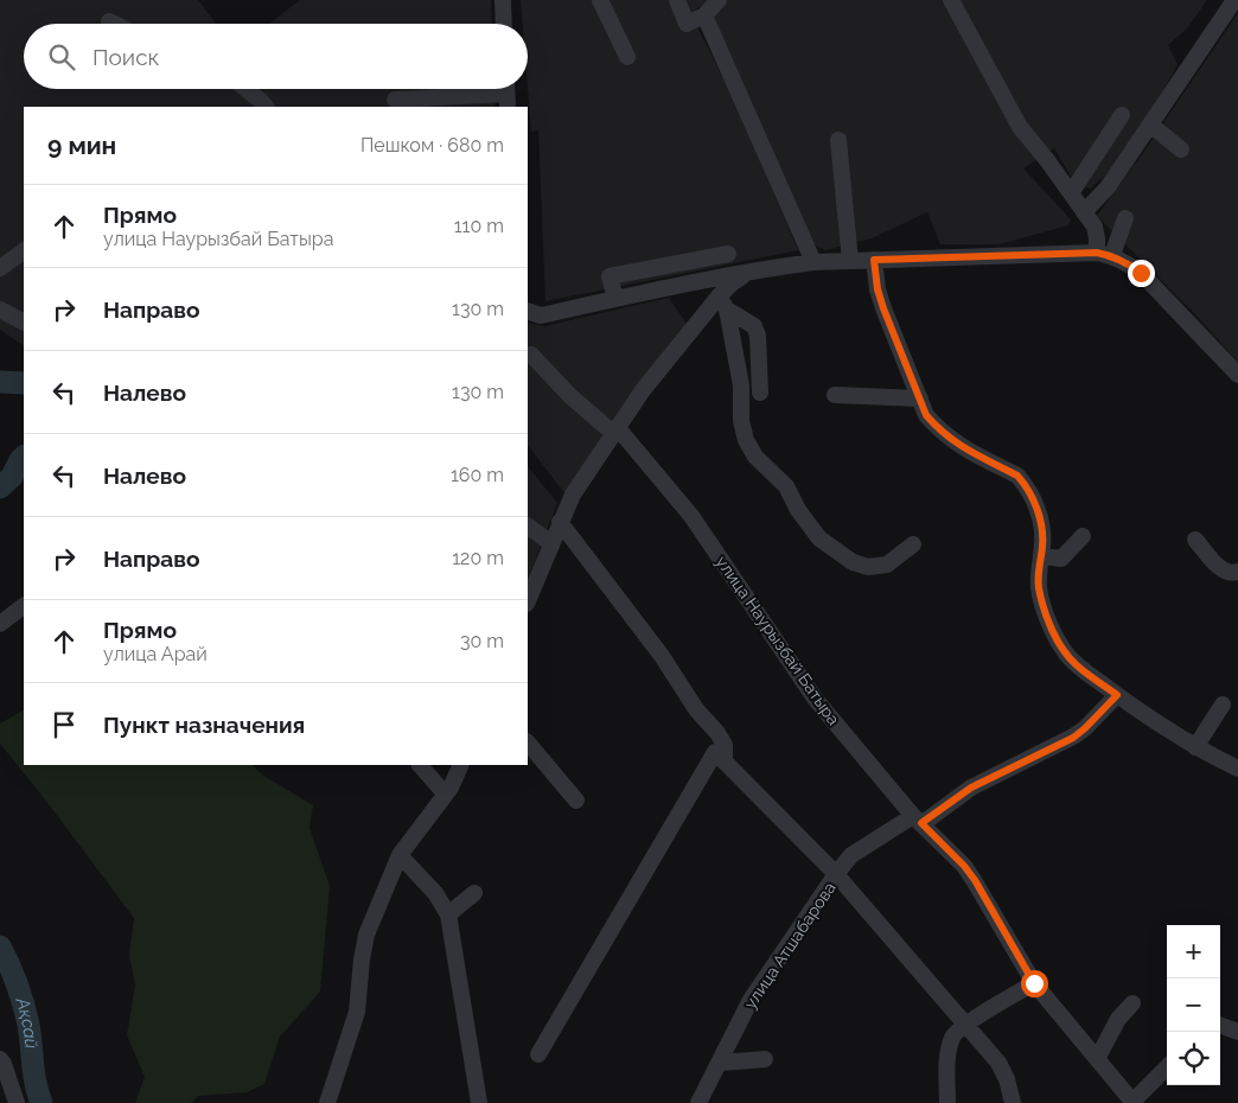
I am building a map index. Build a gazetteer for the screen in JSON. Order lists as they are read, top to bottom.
{
  "streets": {
    "street": ["улица Наурызбай Батыра", "улица Атшабарова"]
  },
  "crossings": [
    ["улица Наурызбай Батыра", "улица Атшабарова"]
  ],
  "water": ["Ақсай"],
  "page": {
    "search": "Поиск",
    "heading": ["9 мин", "Пешком · 680 m"],
    "list": [
      ["Прямо", "улица Наурызбай Батыра", "110 m"],
      ["Направо", "130 m"],
      ["Налево", "130 m"],
      ["Налево", "160 m"],
      ["Направо", "120 m"],
      ["Прямо", "улица Арай", "30 m"],
      "Пункт назначения"
    ],
    "map_buttons": ["+", "−"]
  }
}
